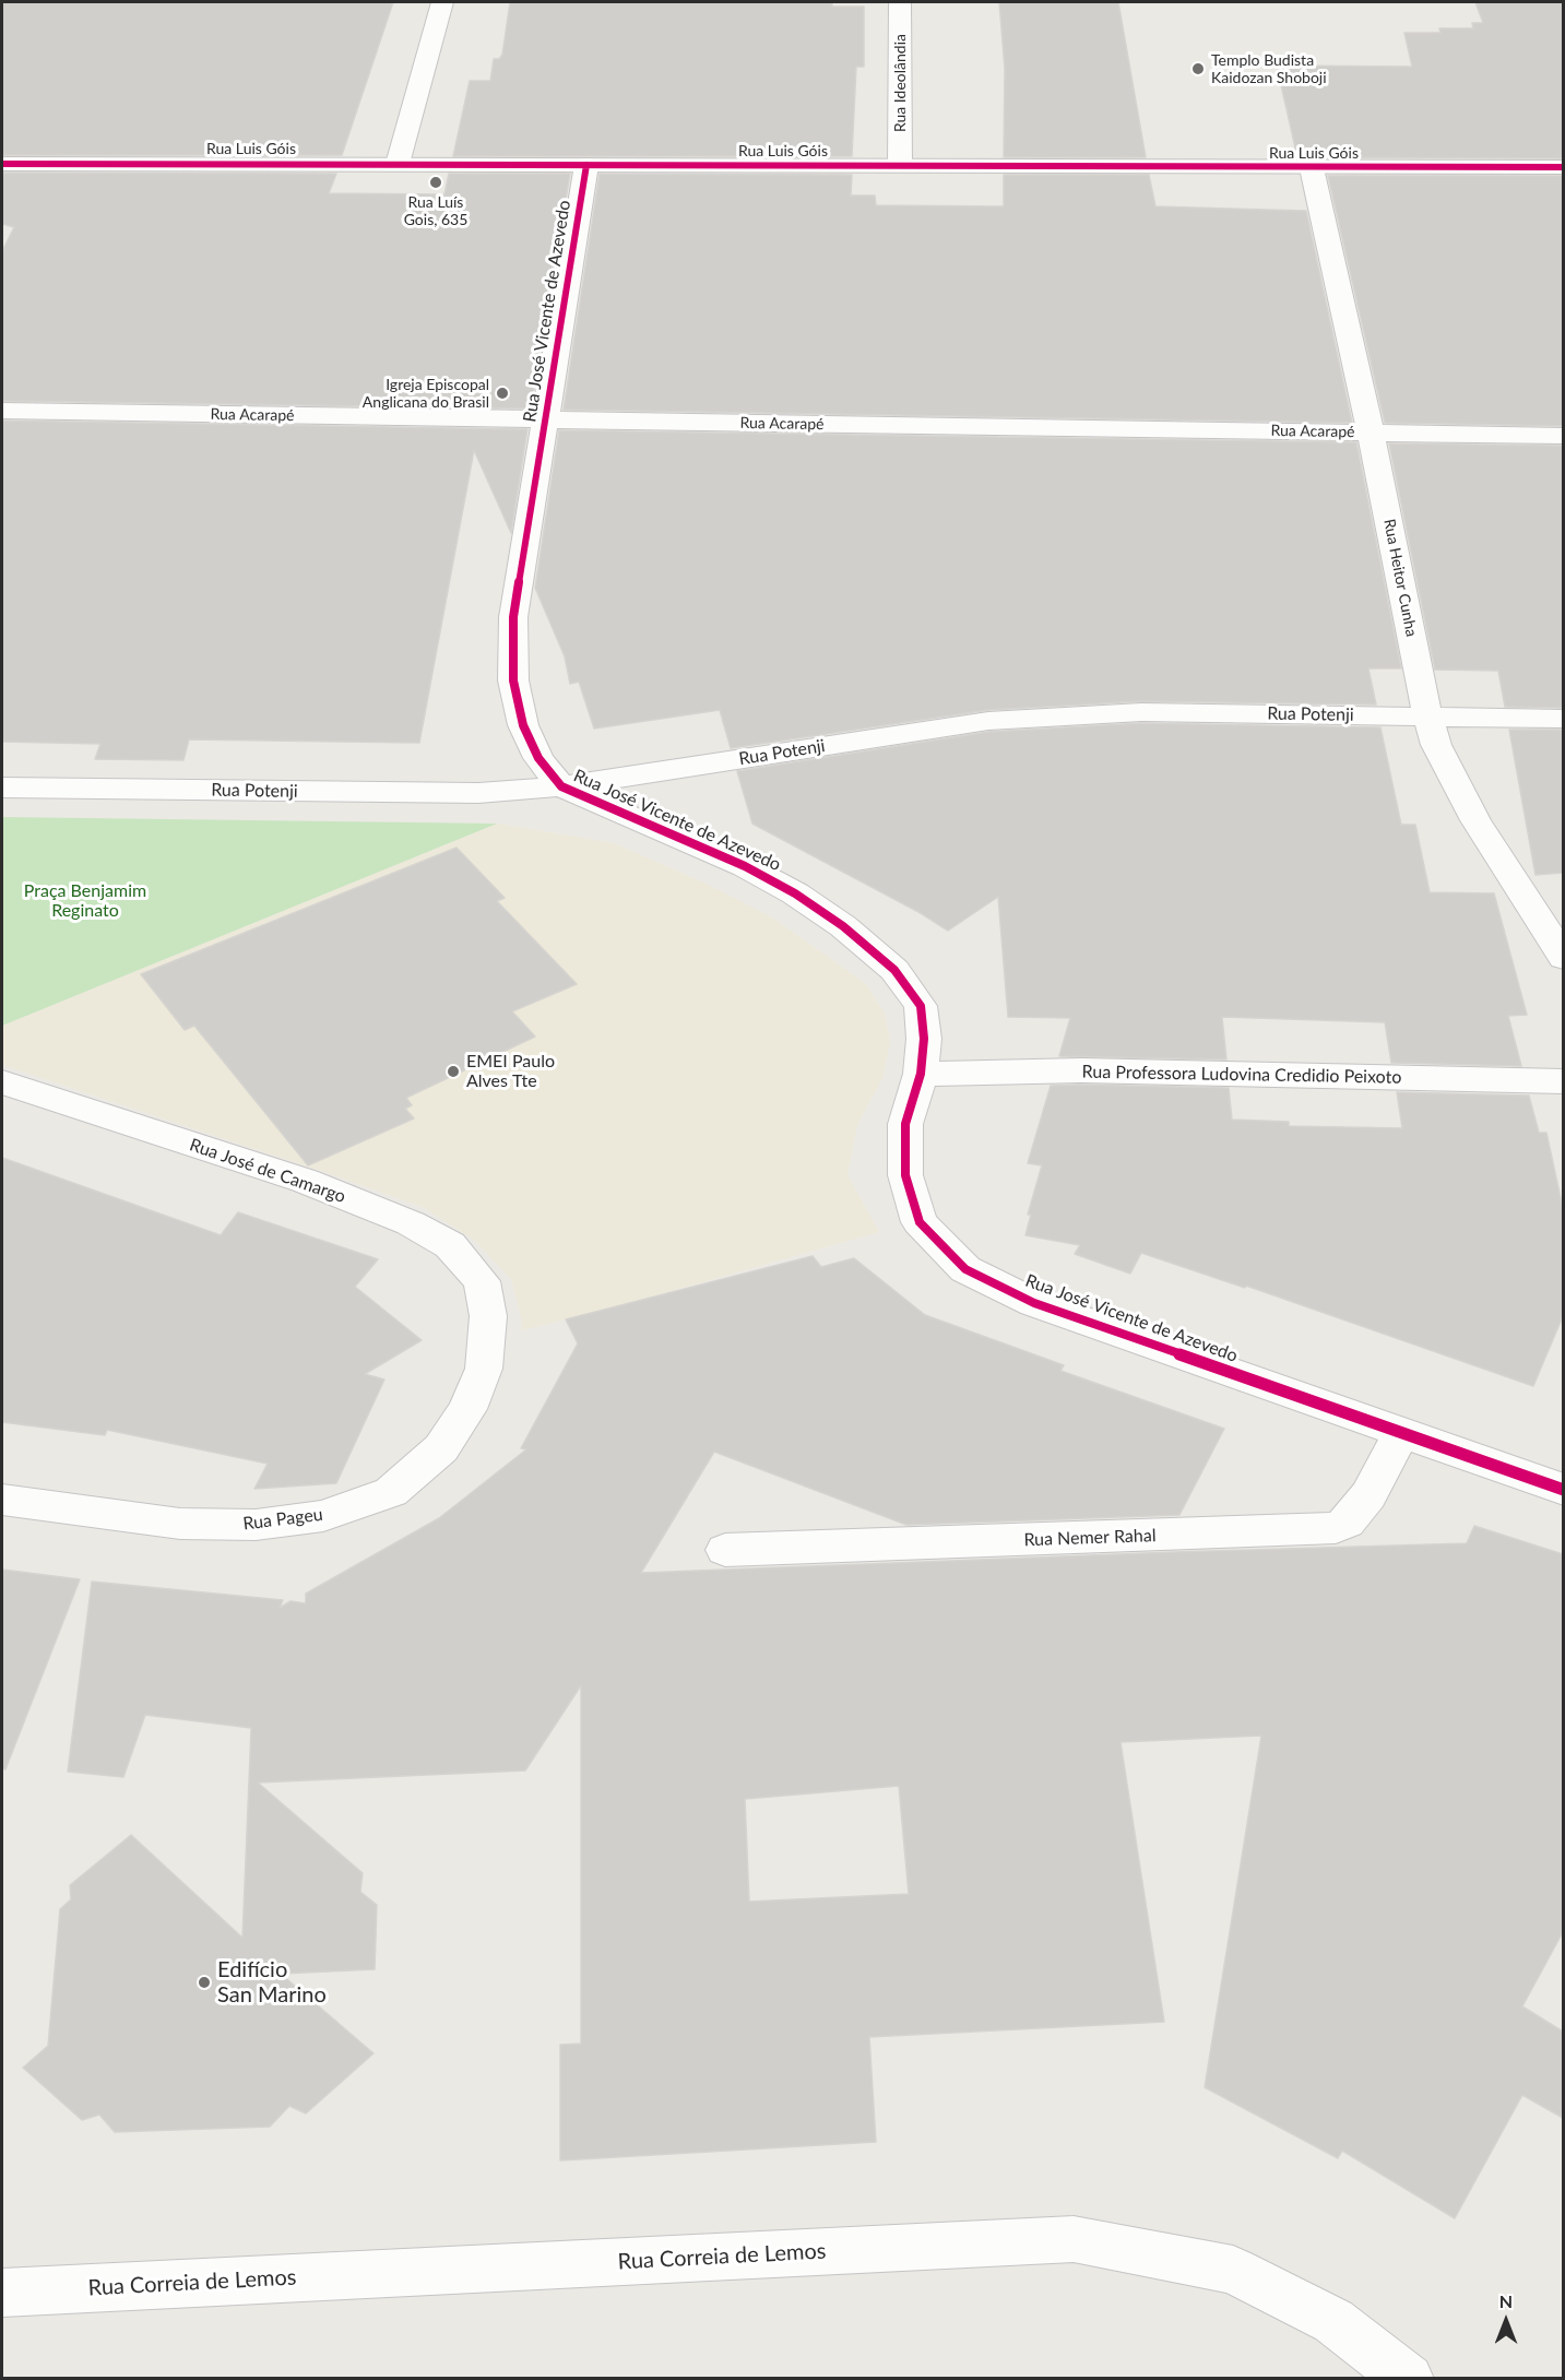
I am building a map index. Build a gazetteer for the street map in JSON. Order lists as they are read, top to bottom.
{
  "streets": {
    "street": [
      "Rua Ideolândia",
      "Rua Luis Góis",
      "Rua José Vicente de Azevedo",
      "Rua Acarapé",
      "Rua Heitor Cunha",
      "Rua Potenji",
      "Rua Professora Ludovina Credidio Peixoto",
      "Rua José de Camargo",
      "Rua Pageu",
      "Rua Nemer Rahal",
      "Rua Correia de Lemos"
    ]
  },
  "crossings": [
    ["Rua Ideolândia", "Rua Luis Góis"],
    ["Rua Luis Góis", "Rua José Vicente de Azevedo"],
    ["Rua Luis Góis", "Rua Heitor Cunha"],
    ["Rua José Vicente de Azevedo", "Rua Acarapé"],
    ["Rua José Vicente de Azevedo", "Rua Potenji"],
    ["Rua José Vicente de Azevedo", "Rua Professora Ludovina Credidio Peixoto"],
    ["Rua José Vicente de Azevedo", "Rua Nemer Rahal"],
    ["Rua Acarapé", "Rua Heitor Cunha"],
    ["Rua Heitor Cunha", "Rua Potenji"],
    ["Rua José de Camargo", "Rua Pageu"]
  ],
  "parks": ["Praça Benjamim Reginato"],
  "places": [
    "Templo Budista Kaidozan Shoboji",
    "Rua Luís Gois, 635",
    "Igreja Episcopal Anglicana do Brasil",
    "EMEI Paulo Alves Tte",
    "Edifício San Marino"
  ],
  "north": "top"
}
